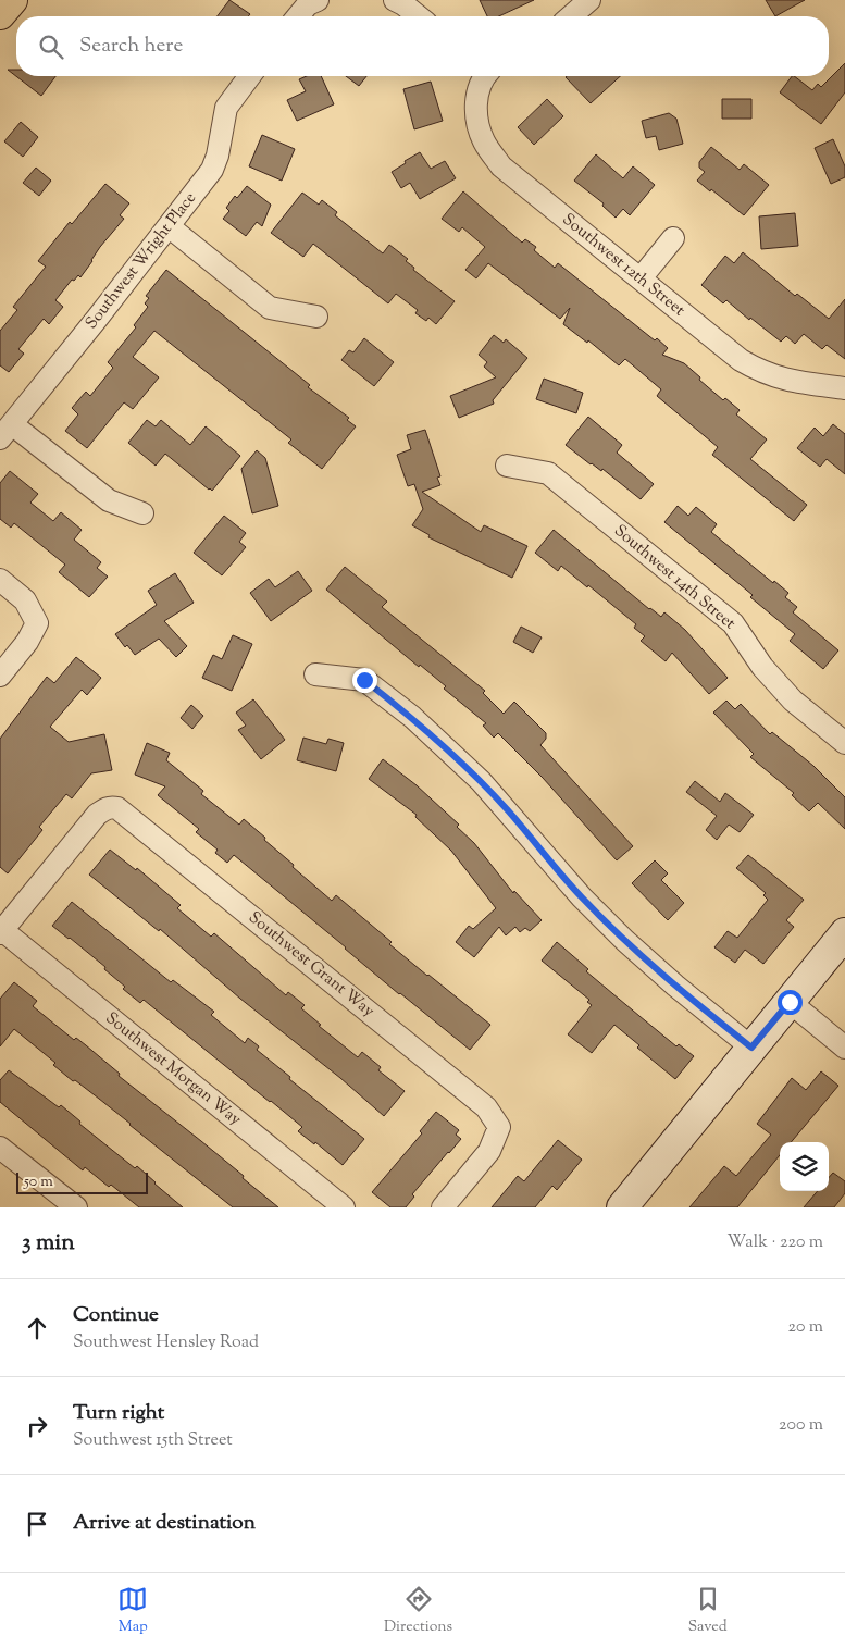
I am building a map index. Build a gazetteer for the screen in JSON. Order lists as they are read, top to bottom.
{
  "streets": {
    "street": [
      "Southwest Wright Place",
      "Southwest 12th Street",
      "Southwest 14th Street",
      "Southwest Grant Way",
      "Southwest Morgan Way"
    ]
  },
  "crossings": [
    ["Southwest Grant Way", "Southwest Morgan Way"]
  ],
  "scale_bar": "50 m",
  "page": {
    "search": "Search here",
    "scale": "50 m",
    "heading": ["3 min", "Walk · 220 m"],
    "list": [
      ["Continue", "Southwest Hensley Road", "20 m"],
      ["Turn right", "Southwest 15th Street", "200 m"],
      "Arrive at destination"
    ],
    "nav": ["Map", "Directions", "Saved"]
  }
}
